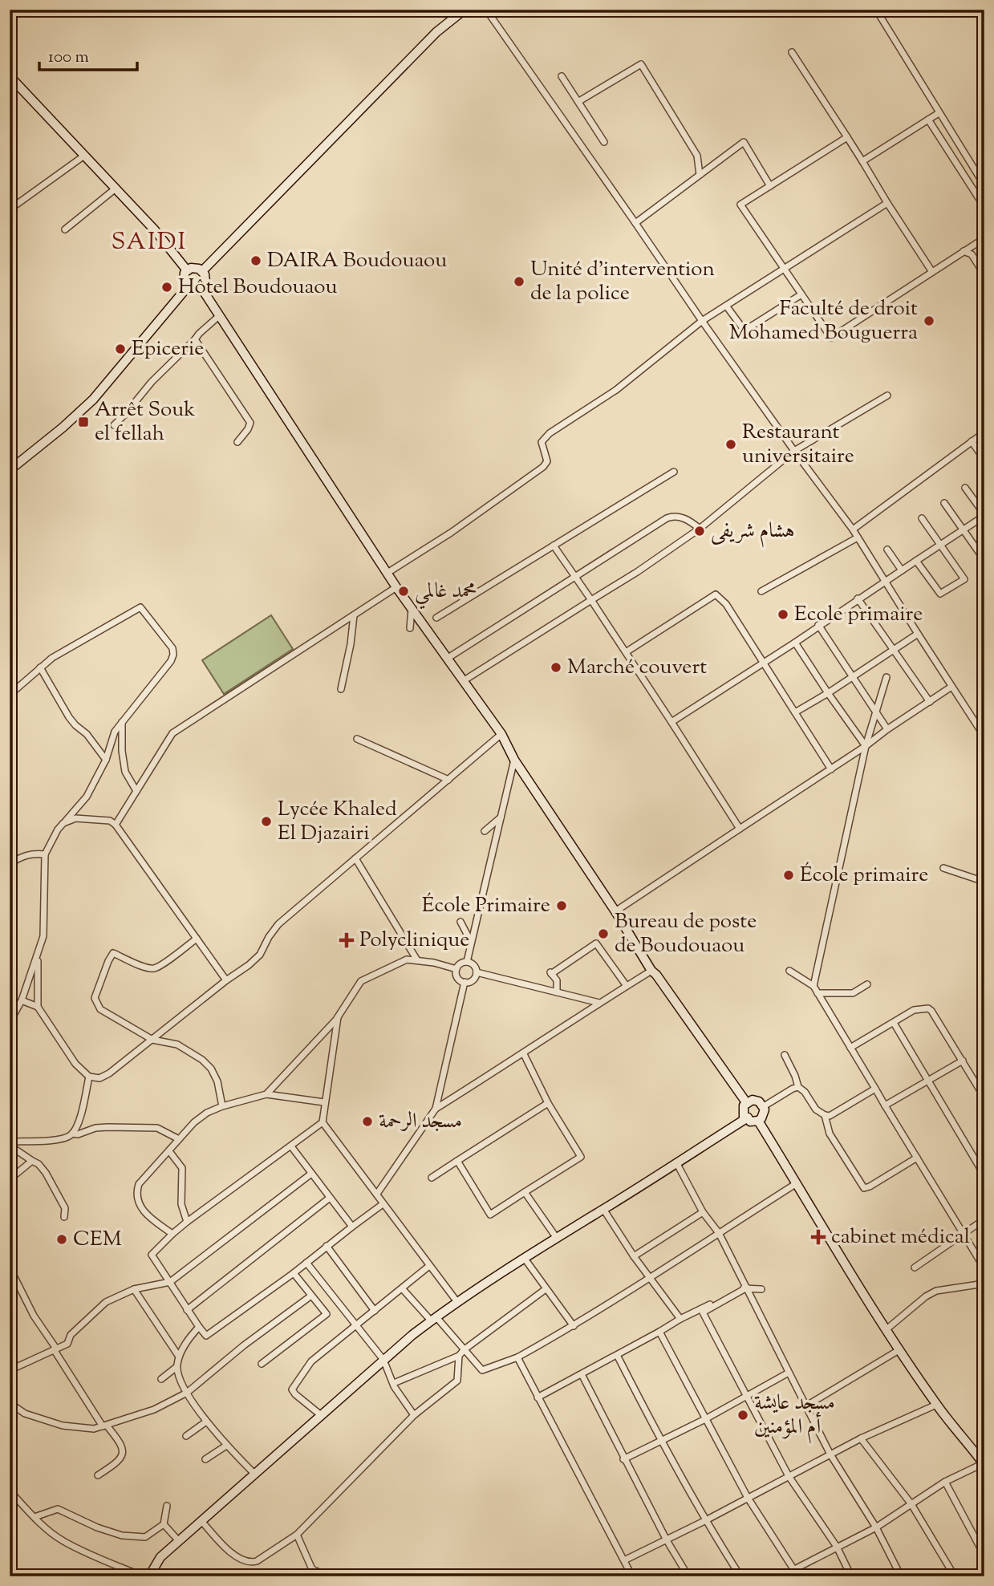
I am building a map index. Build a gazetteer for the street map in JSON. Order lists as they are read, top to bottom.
{
  "districts": ["SAIDI"],
  "places": {
    "other": [
      "DAIRA Boudouaou",
      "Unité d'intervention de la police",
      "Hôtel Boudouaou",
      "Faculté de droit Mohamed Bouguerra",
      "Epicerie",
      "Restaurant universitaire",
      "هشام شريفى",
      "محمد غالمي",
      "Ecole primaire",
      "Marché couvert",
      "Lycée Khaled El Djazairi",
      "École primaire",
      "École Primaire",
      "Bureau de poste de Boudouaou",
      "مسجد الرحمة",
      "CEM",
      "مسجد عايشة أم المؤمنين"
    ],
    "transit": ["Arrêt Souk el fellah"],
    "health": ["Polyclinique", "cabinet médical"]
  },
  "scale_bar": "100 m"
}
